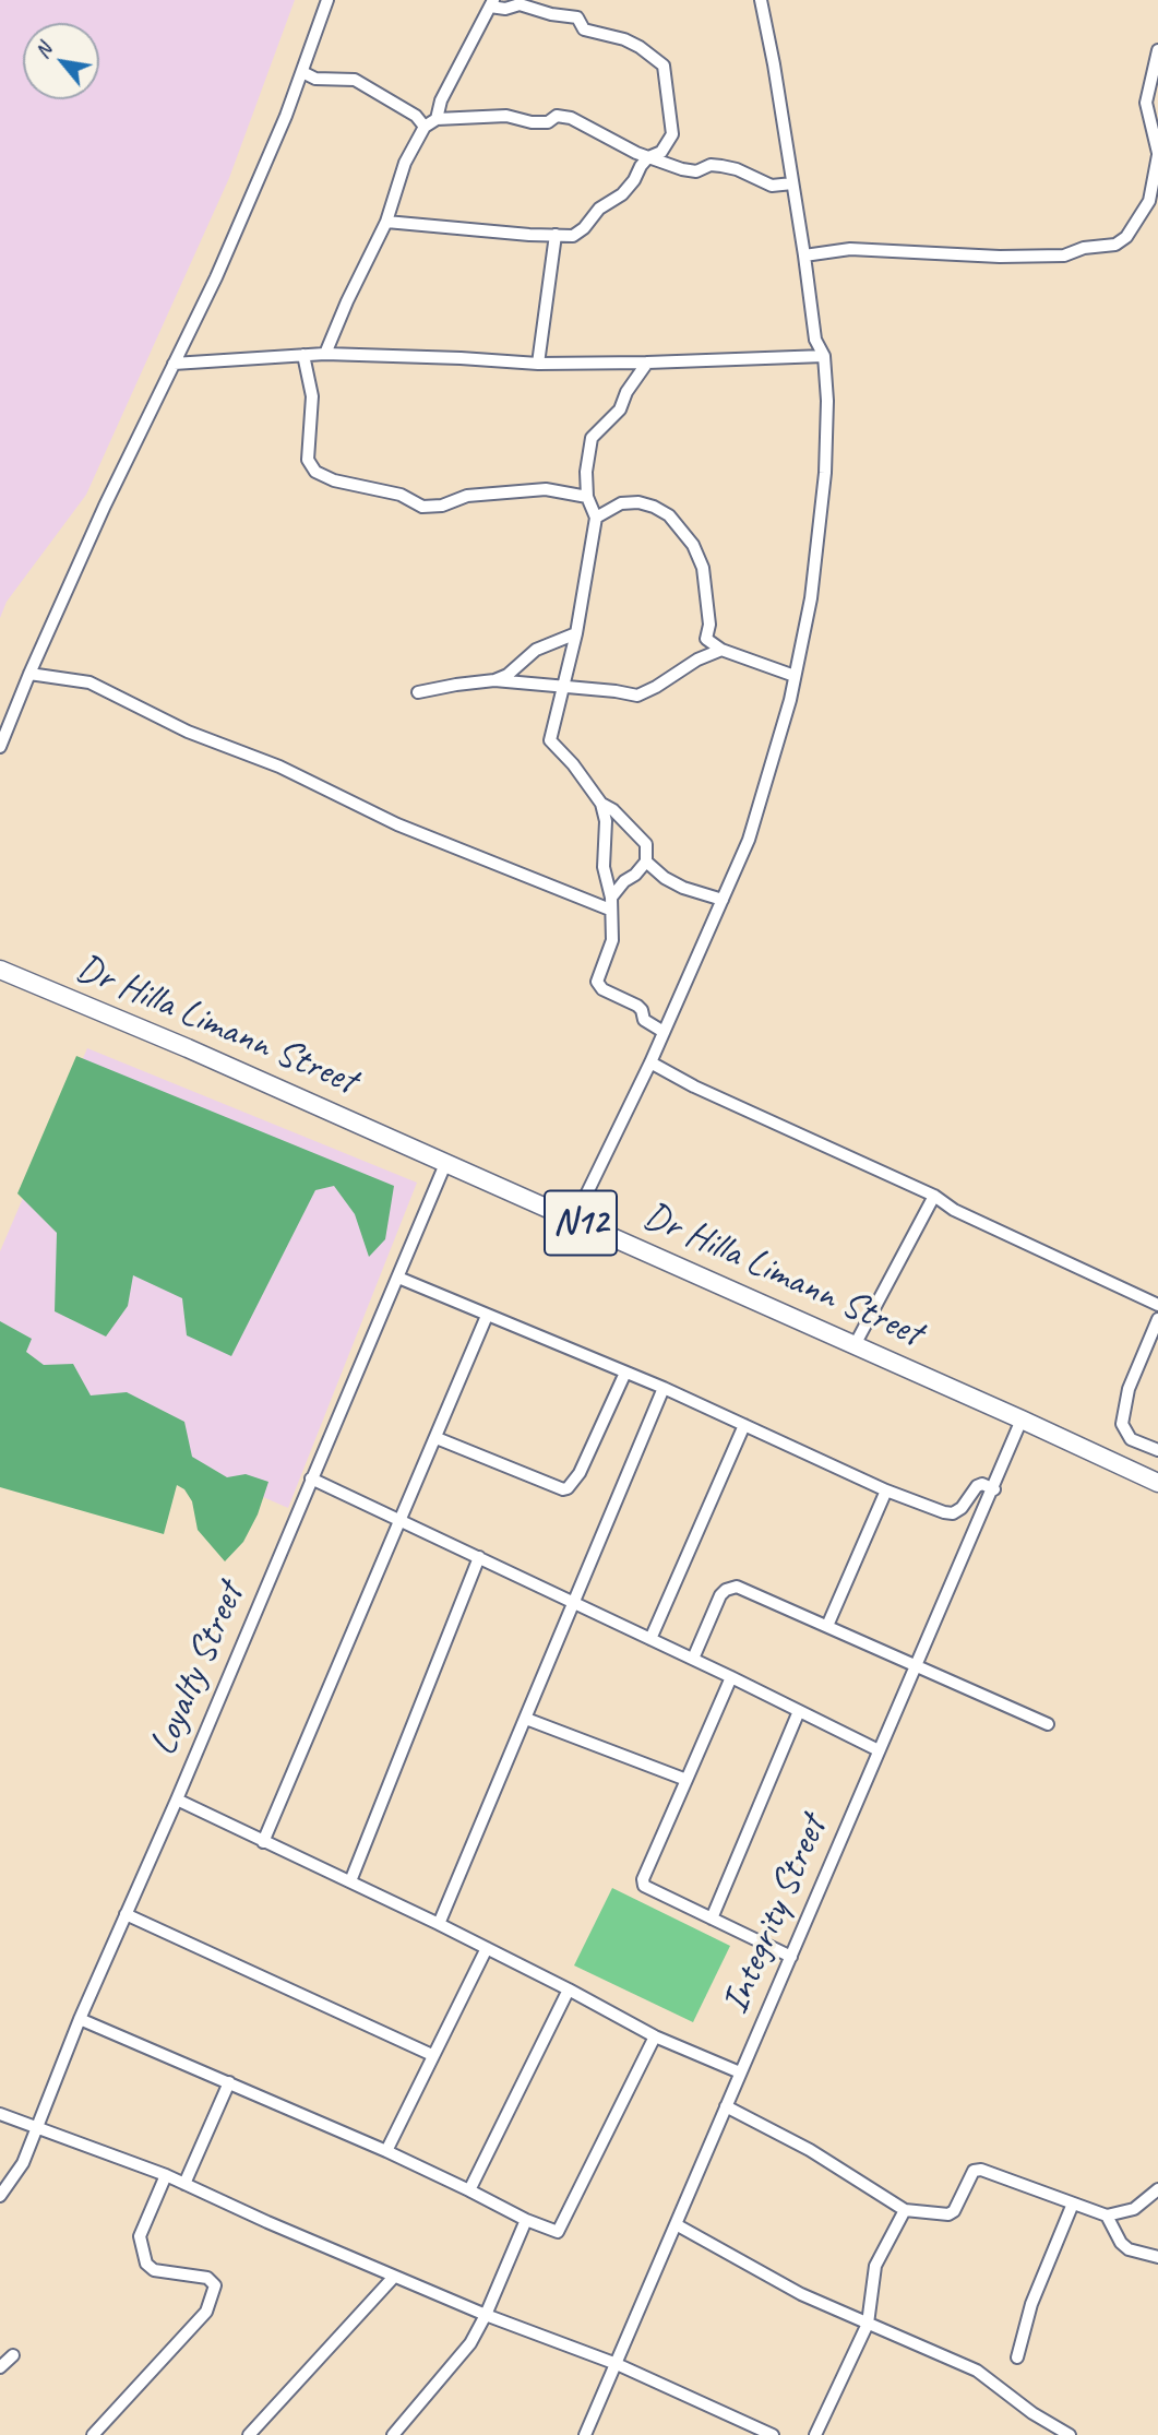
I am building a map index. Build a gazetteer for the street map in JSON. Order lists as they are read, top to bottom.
{
  "streets": {
    "highway": ["Dr Hilla Limann Street", "N12"],
    "street": ["Loyalty Street", "Integrity Street"]
  },
  "crossings": [
    ["Dr Hilla Limann Street", "Loyalty Street"],
    ["Dr Hilla Limann Street", "Integrity Street"]
  ],
  "north": "top left"
}
